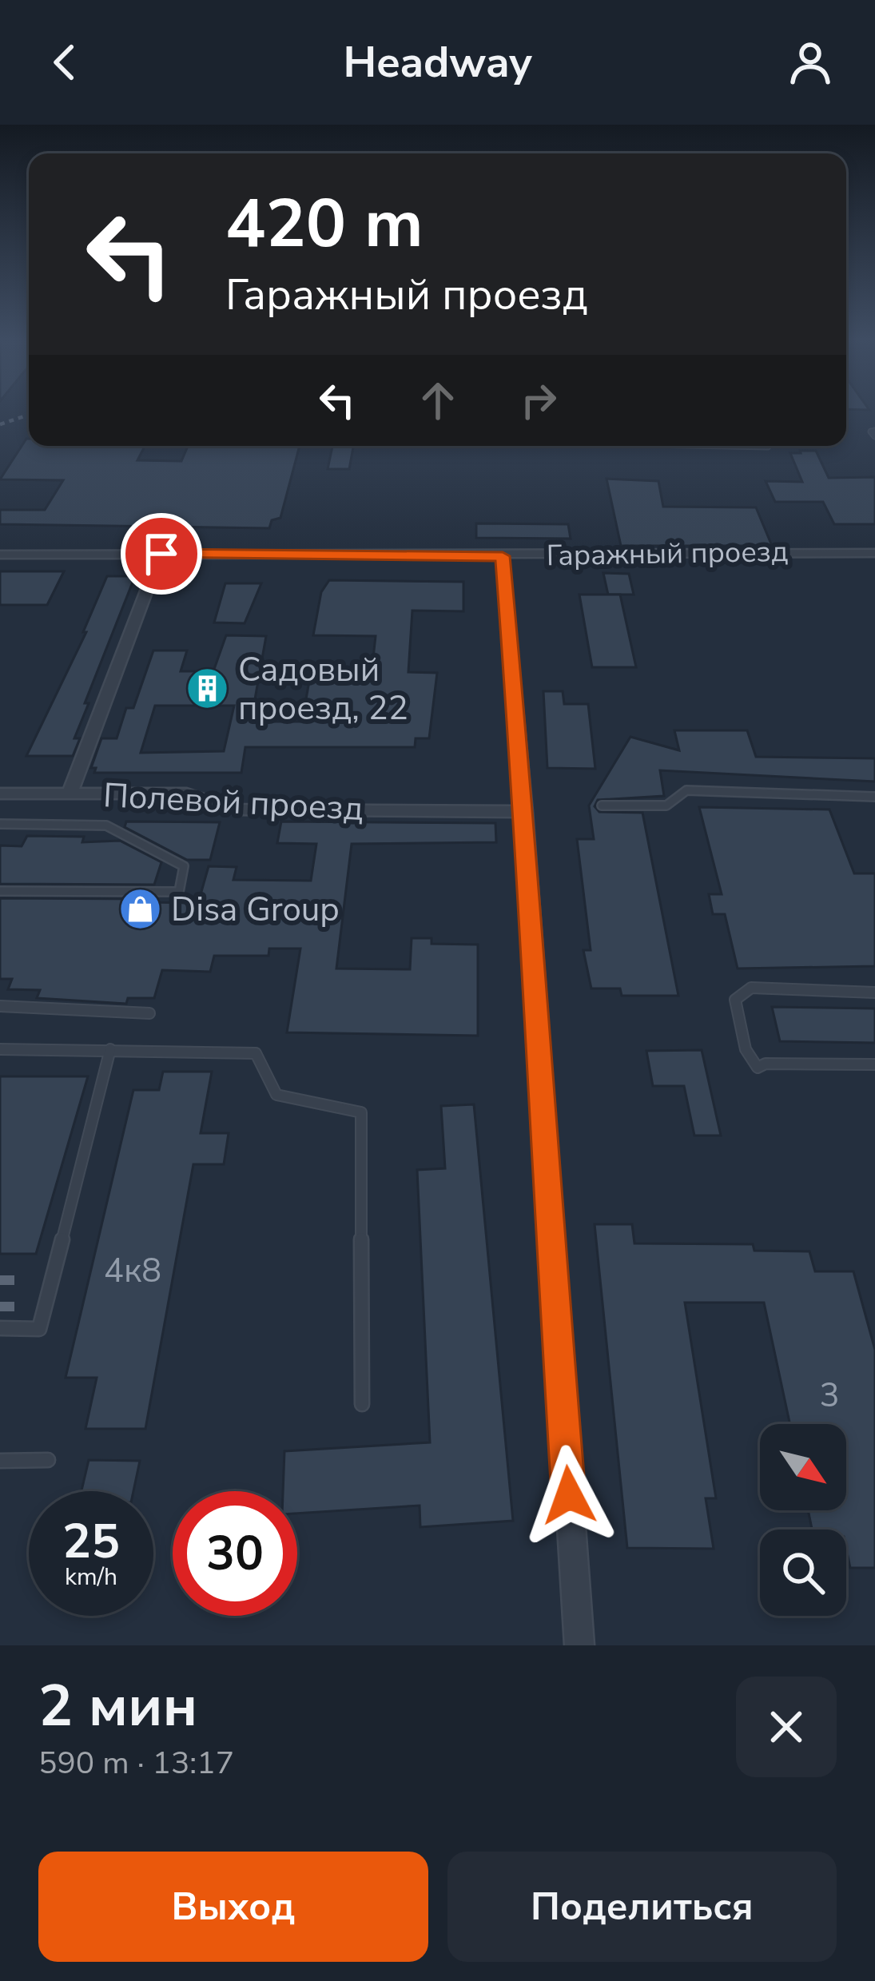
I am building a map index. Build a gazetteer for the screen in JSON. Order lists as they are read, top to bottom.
{
  "streets": {
    "street": ["Гаражный проезд", "Полевой проезд"]
  },
  "places": {
    "building": ["Садовый проезд, 22"],
    "shop": ["Disa Group"]
  },
  "house_numbers": ["4к8", "3"],
  "north": "bottom right",
  "page": {
    "header": "Headway",
    "turn": ["420 m", "Гаражный проезд"],
    "speed": "25 km/h",
    "limit": "30",
    "heading": ["2 мин", "590 m · 13:17"],
    "buttons": ["Выход", "Поделиться"]
  }
}
